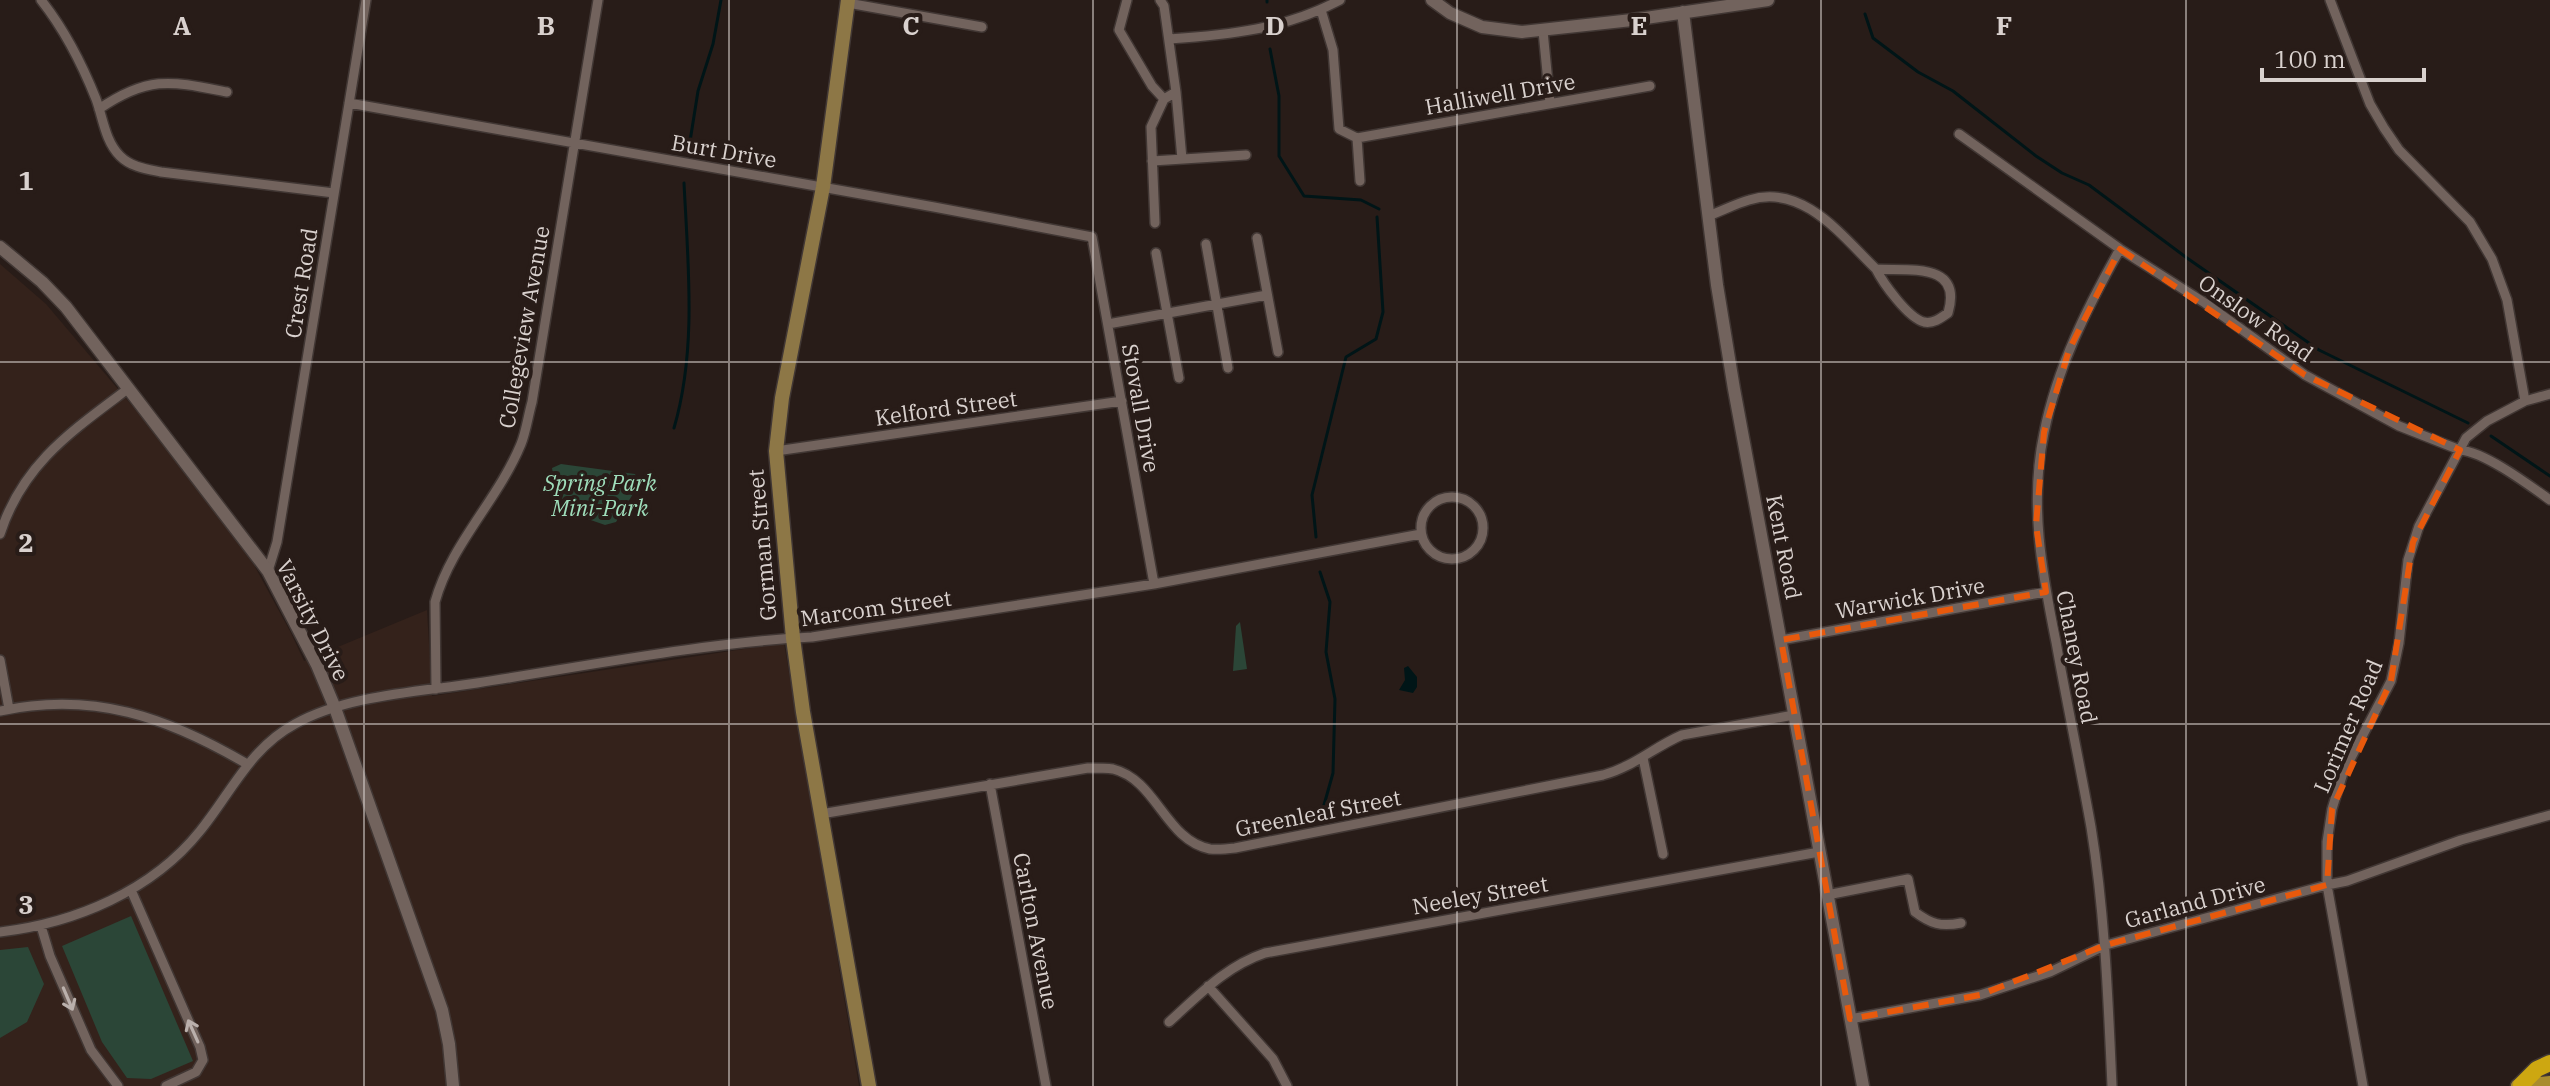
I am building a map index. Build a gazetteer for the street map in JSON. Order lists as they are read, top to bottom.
{
  "streets": {
    "main road": ["Gorman Street"],
    "street": [
      "Halliwell Drive",
      "Burt Drive",
      "Crest Road",
      "Onslow Road",
      "Collegeview Avenue",
      "Kelford Street",
      "Stovall Drive",
      "Kent Road",
      "Warwick Drive",
      "Marcom Street",
      "Varsity Drive",
      "Chaney Road",
      "Lorimer Road",
      "Greenleaf Street",
      "Neeley Street",
      "Garland Drive",
      "Carlton Avenue"
    ]
  },
  "crossings": [
    ["Burt Drive", "Crest Road"],
    ["Burt Drive", "Collegeview Avenue"],
    ["Burt Drive", "Stovall Drive"],
    ["Burt Drive", "Gorman Street"],
    ["Crest Road", "Varsity Drive"],
    ["Onslow Road", "Chaney Road"],
    ["Onslow Road", "Lorimer Road"],
    ["Collegeview Avenue", "Marcom Street"],
    ["Kelford Street", "Stovall Drive"],
    ["Kelford Street", "Gorman Street"],
    ["Stovall Drive", "Marcom Street"],
    ["Gorman Street", "Marcom Street"],
    ["Gorman Street", "Greenleaf Street"],
    ["Kent Road", "Warwick Drive"],
    ["Kent Road", "Greenleaf Street"],
    ["Kent Road", "Neeley Street"],
    ["Kent Road", "Garland Drive"],
    ["Warwick Drive", "Chaney Road"],
    ["Marcom Street", "Varsity Drive"],
    ["Chaney Road", "Garland Drive"],
    ["Lorimer Road", "Garland Drive"],
    ["Greenleaf Street", "Carlton Avenue"]
  ],
  "parks": ["Spring Park Mini-Park"],
  "scale_bar": "100 m",
  "grid": {
    "columns": [
      "A",
      "B",
      "C",
      "D",
      "E",
      "F"
    ],
    "rows": ["1", "2", "3"]
  }
}
